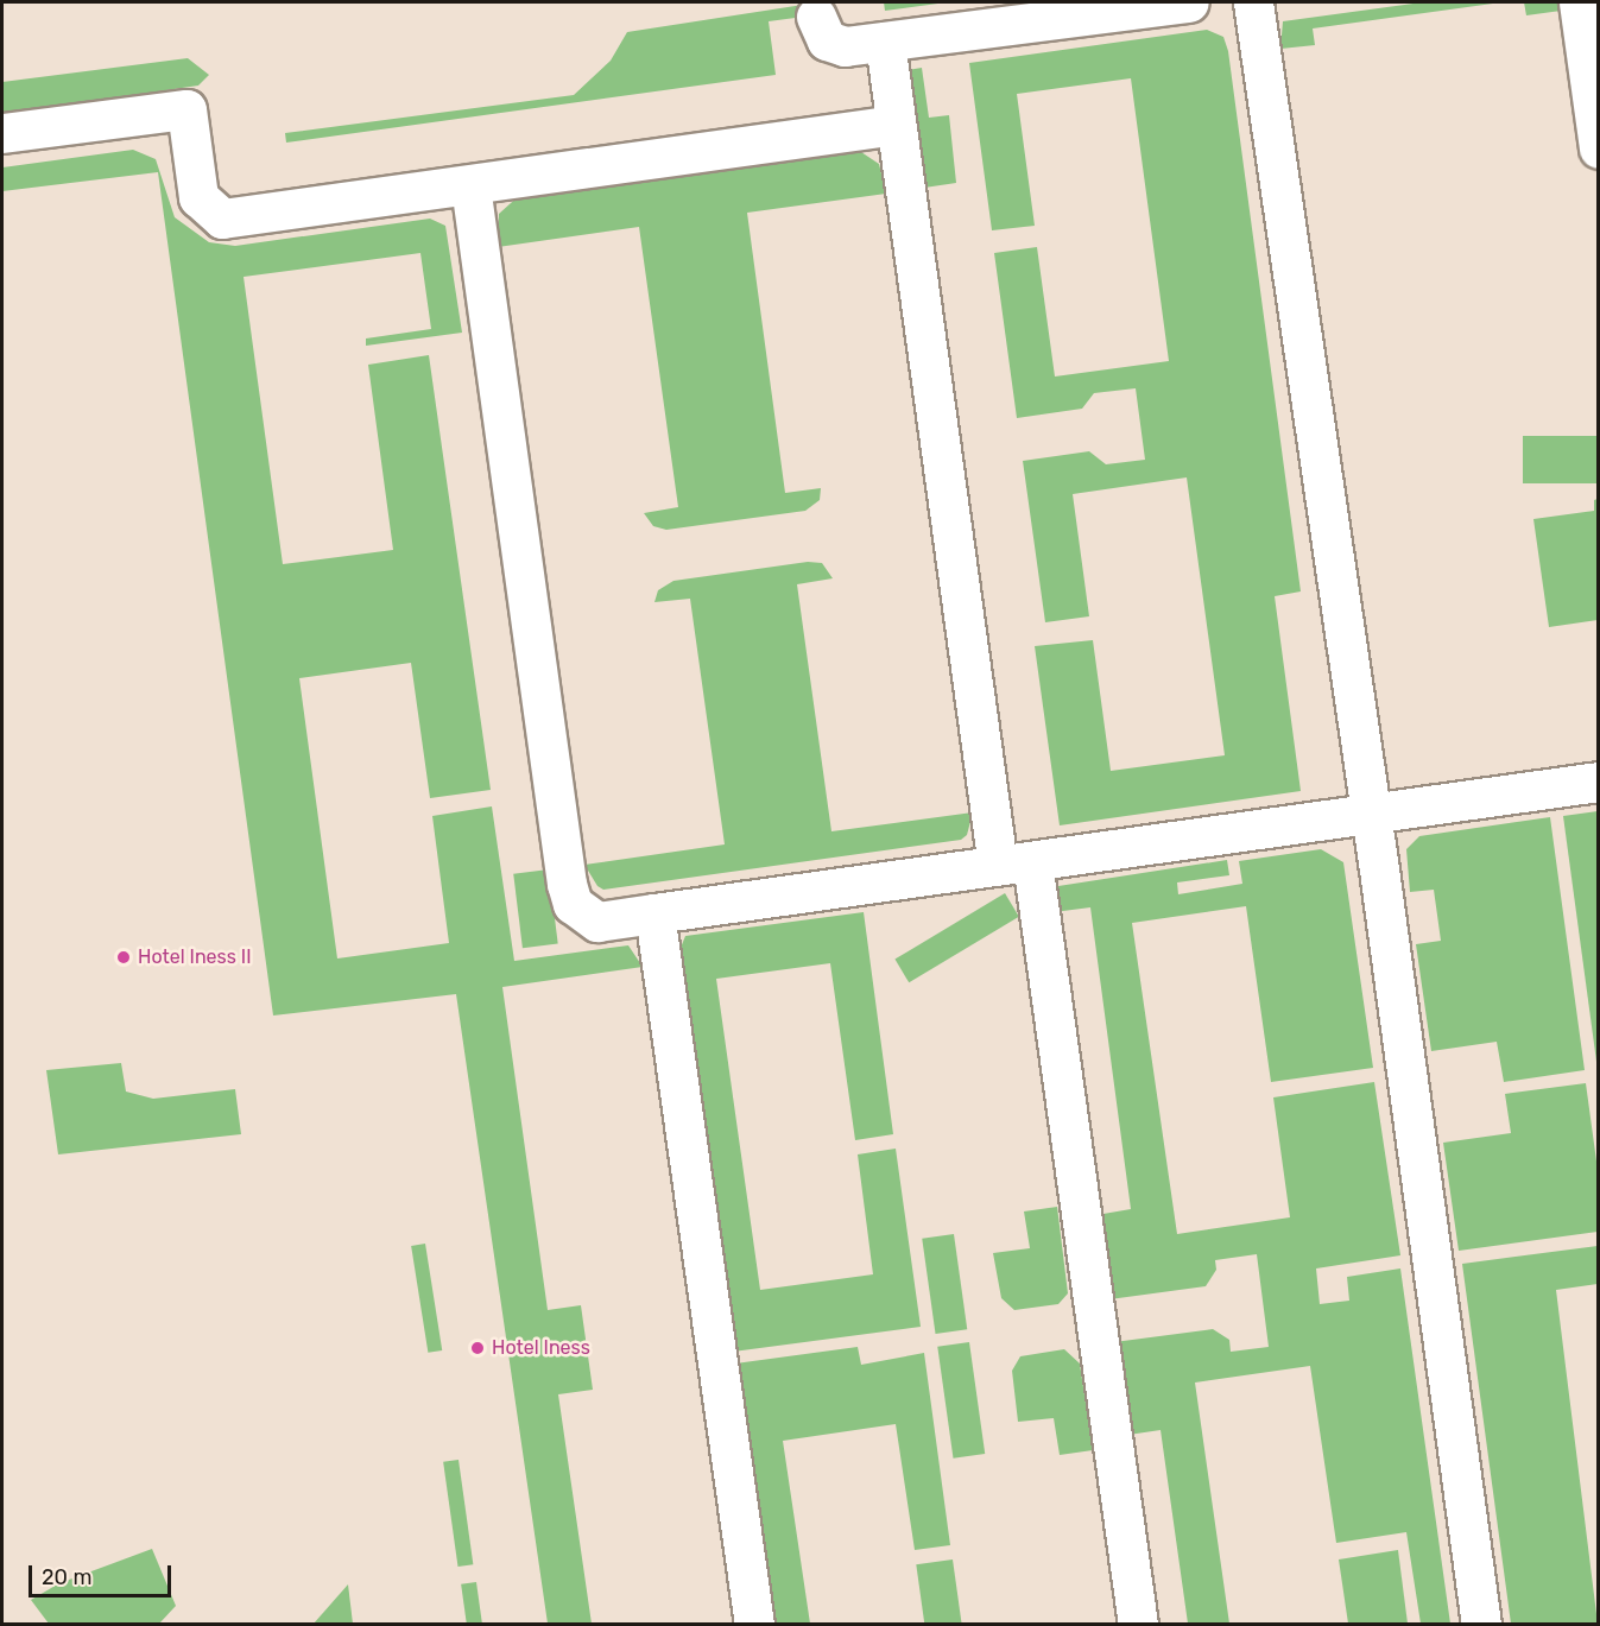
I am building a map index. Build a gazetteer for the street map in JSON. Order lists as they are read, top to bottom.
{
  "places": ["Hotel Iness II", "Hotel Iness"],
  "scale_bar": "20 m"
}
